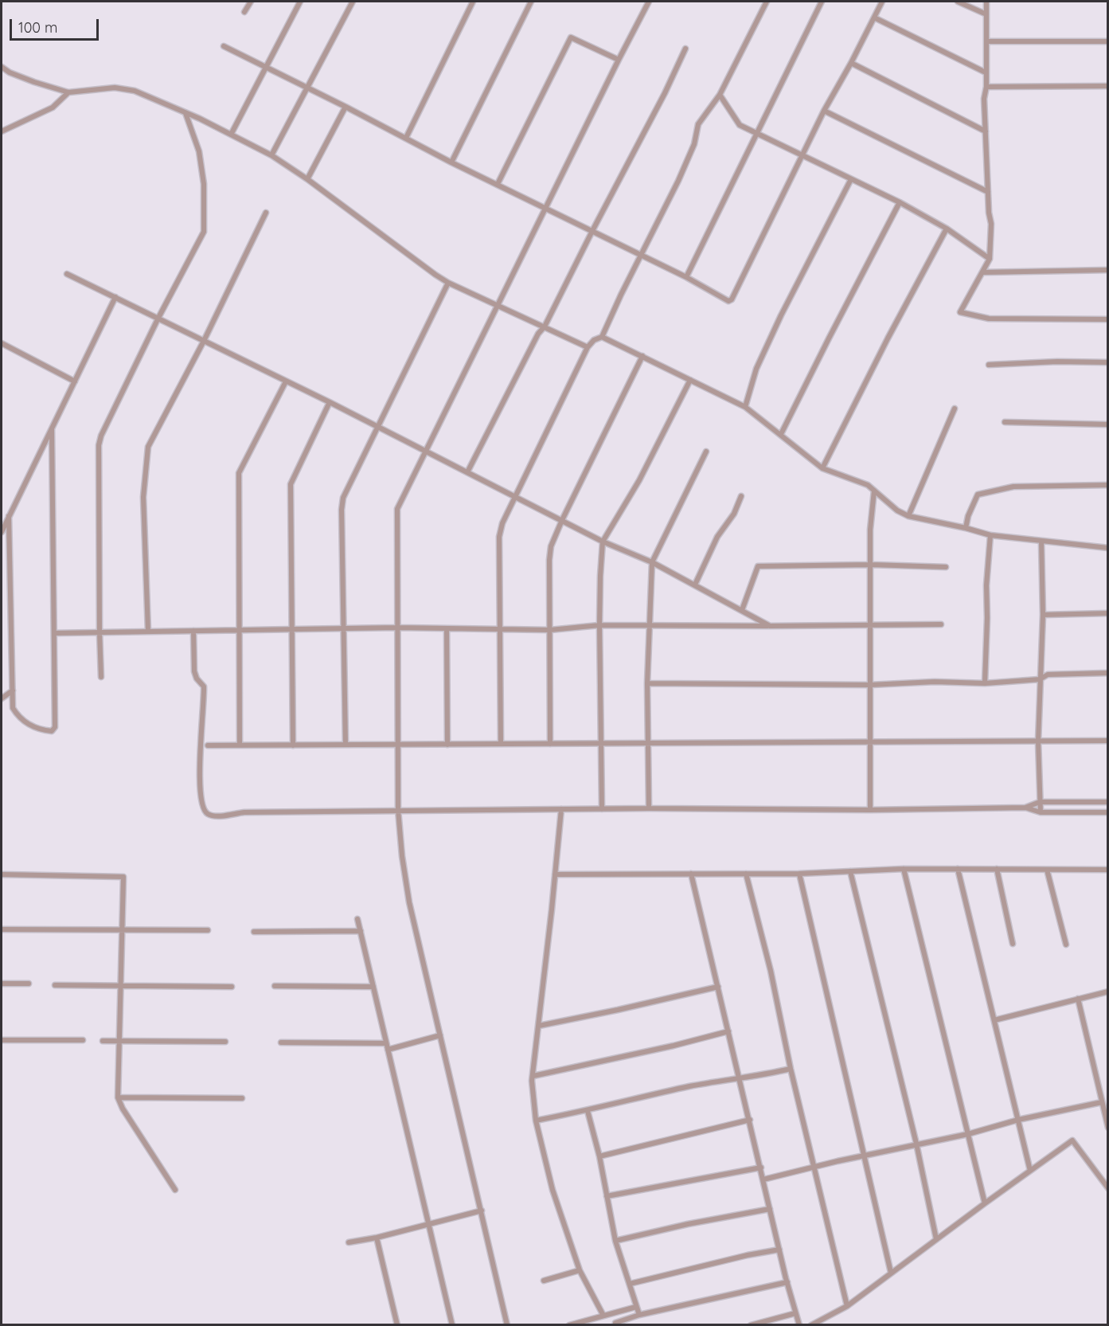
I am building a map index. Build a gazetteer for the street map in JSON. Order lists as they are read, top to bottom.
{
  "scale_bar": "100 m"
}
